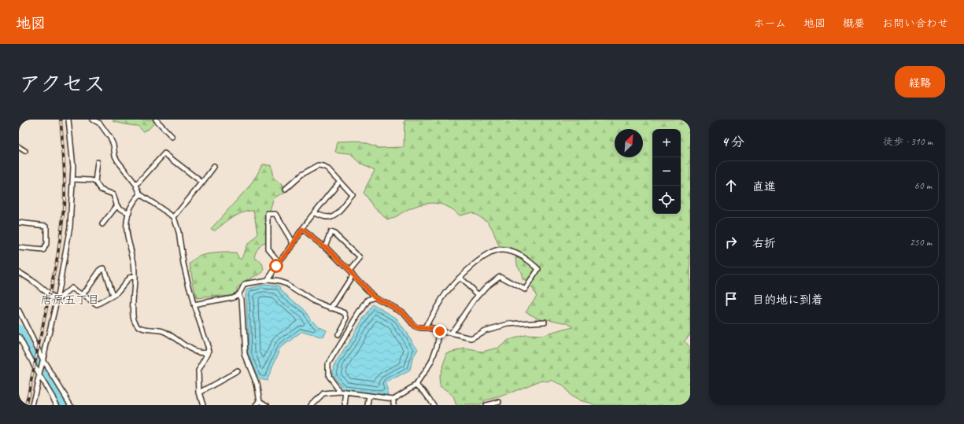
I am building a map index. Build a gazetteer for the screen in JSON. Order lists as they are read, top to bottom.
{
  "districts": ["唐原五丁目"],
  "north": "top right",
  "page": {
    "header": "地図",
    "nav": [
      "ホーム",
      "地図",
      "概要",
      "お問い合わせ"
    ],
    "title": "アクセス",
    "buttons": "経路",
    "heading": ["4 分", "徒歩 · 310 m"],
    "map_buttons": ["+", "−"],
    "list": [
      ["直進", "60 m"],
      ["右折", "250 m"],
      "目的地に到着"
    ]
  }
}
